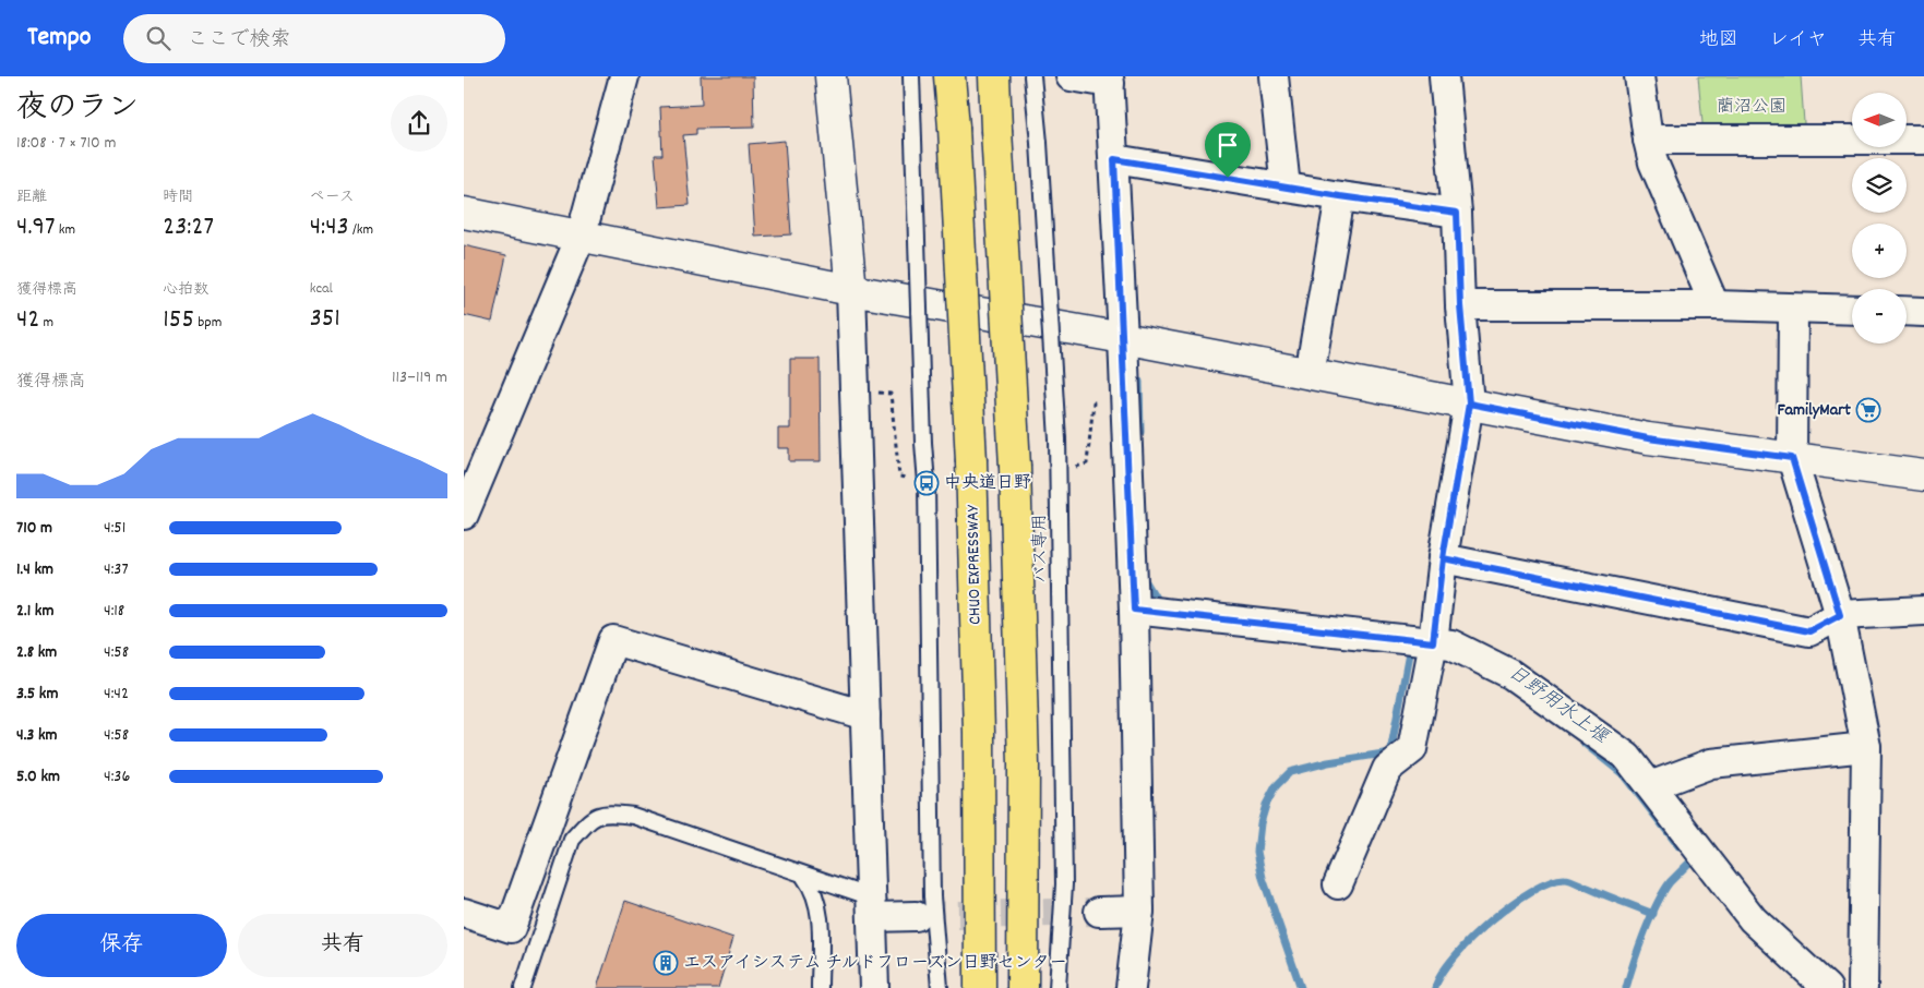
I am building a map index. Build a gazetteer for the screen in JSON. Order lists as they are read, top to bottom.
{
  "streets": {
    "highway": ["CHUO EXPRESSWAY"],
    "lane": ["バス専用"]
  },
  "water": ["日野用水上堰"],
  "parks": ["藺沼公園"],
  "places": {
    "supermarket": ["FamilyMart"],
    "bus stop": ["中央道日野"],
    "building": ["エスアイシステム チルドフローズン日野センター"]
  },
  "north": "left",
  "page": {
    "header": "Tempo",
    "search": "ここで検索",
    "nav": ["地図", "レイヤ", "共有"],
    "heading": ["夜のラン", "18:08 · 7 × 710 m"],
    "map_buttons": ["+", "−"],
    "stats": [
      ["距離", "4.97 km"],
      ["時間", "23:27"],
      ["ペース", "4:43 /km"],
      ["獲得標高", "42 m"],
      ["心拍数", "155 bpm"],
      ["kcal", "351"]
    ],
    "chart": ["獲得標高", "113–119 m"],
    "list": [
      {
        "name": "710 m",
        "note": "4:51"
      },
      {
        "name": "1.4 km",
        "note": "4:37"
      },
      {
        "name": "2.1 km",
        "note": "4:18"
      },
      {
        "name": "2.8 km",
        "note": "4:58"
      },
      {
        "name": "3.5 km",
        "note": "4:42"
      },
      {
        "name": "4.3 km",
        "note": "4:58"
      },
      {
        "name": "5.0 km",
        "note": "4:36"
      }
    ],
    "buttons": ["保存", "共有"]
  }
}
